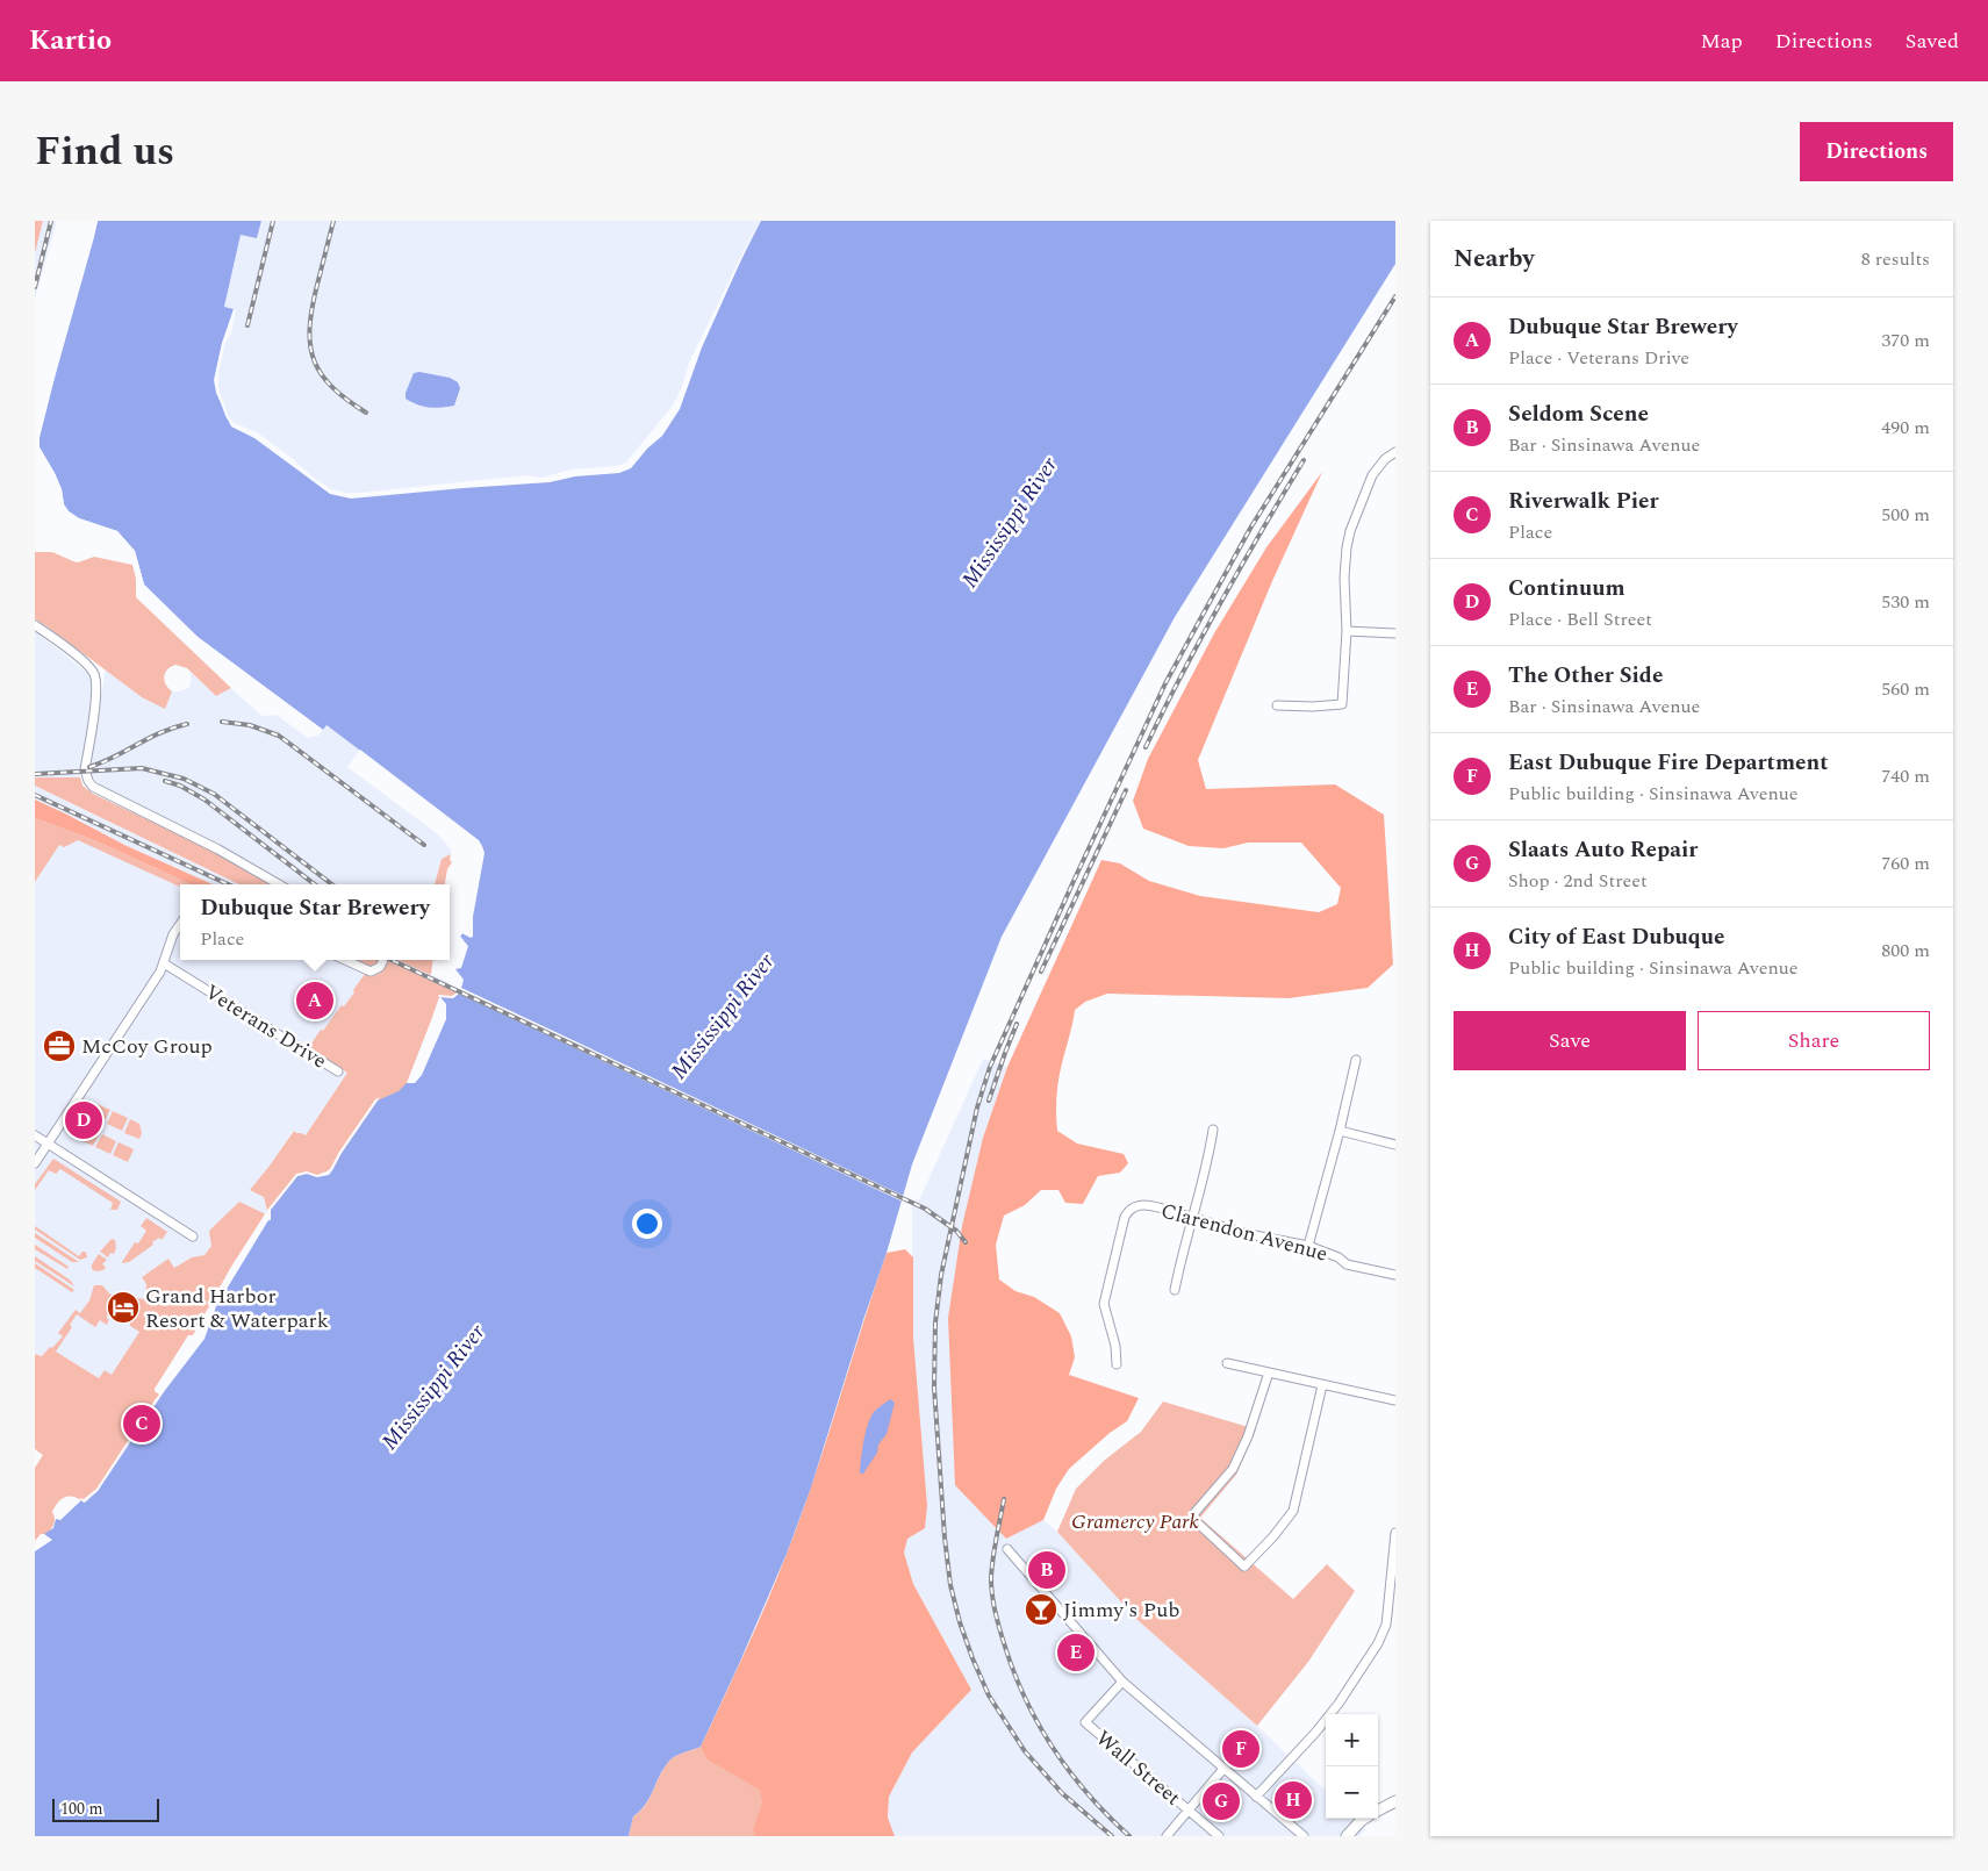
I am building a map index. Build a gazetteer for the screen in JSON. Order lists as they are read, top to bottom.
{
  "streets": {
    "street": ["Veterans Drive", "Clarendon Avenue", "Wall Street"]
  },
  "water": ["Mississippi River"],
  "parks": ["Gramercy Park"],
  "places": {
    "office": ["McCoy Group"],
    "hotel": ["Grand Harbor Resort & Waterpark"],
    "bar": ["Jimmy's Pub"]
  },
  "scale_bar": "100 m",
  "page": {
    "header": "Kartio",
    "nav": ["Map", "Directions", "Saved"],
    "title": "Find us",
    "buttons": [
      "Directions",
      ["Save", "Share"]
    ],
    "heading": ["Nearby", "8 results"],
    "list": [
      {
        "mark": "A",
        "name": "Dubuque Star Brewery",
        "note": "Place · Veterans Drive",
        "value": "370 m"
      },
      {
        "mark": "B",
        "name": "Seldom Scene",
        "note": "Bar · Sinsinawa Avenue",
        "value": "490 m"
      },
      {
        "mark": "C",
        "name": "Riverwalk Pier",
        "note": "Place",
        "value": "500 m"
      },
      {
        "mark": "D",
        "name": "Continuum",
        "note": "Place · Bell Street",
        "value": "530 m"
      },
      {
        "mark": "E",
        "name": "The Other Side",
        "note": "Bar · Sinsinawa Avenue",
        "value": "560 m"
      },
      {
        "mark": "F",
        "name": "East Dubuque Fire Department",
        "note": "Public building · Sinsinawa Avenue",
        "value": "740 m"
      },
      {
        "mark": "G",
        "name": "Slaats Auto Repair",
        "note": "Shop · 2nd Street",
        "value": "760 m"
      },
      {
        "mark": "H",
        "name": "City of East Dubuque",
        "note": "Public building · Sinsinawa Avenue",
        "value": "800 m"
      }
    ],
    "popup": ["Dubuque Star Brewery", "Place"],
    "pins": [
      "A",
      "D",
      "C",
      "B",
      "E",
      "F",
      "H",
      "G"
    ],
    "map_buttons": ["+", "−"],
    "scale": "100 m"
  }
}
